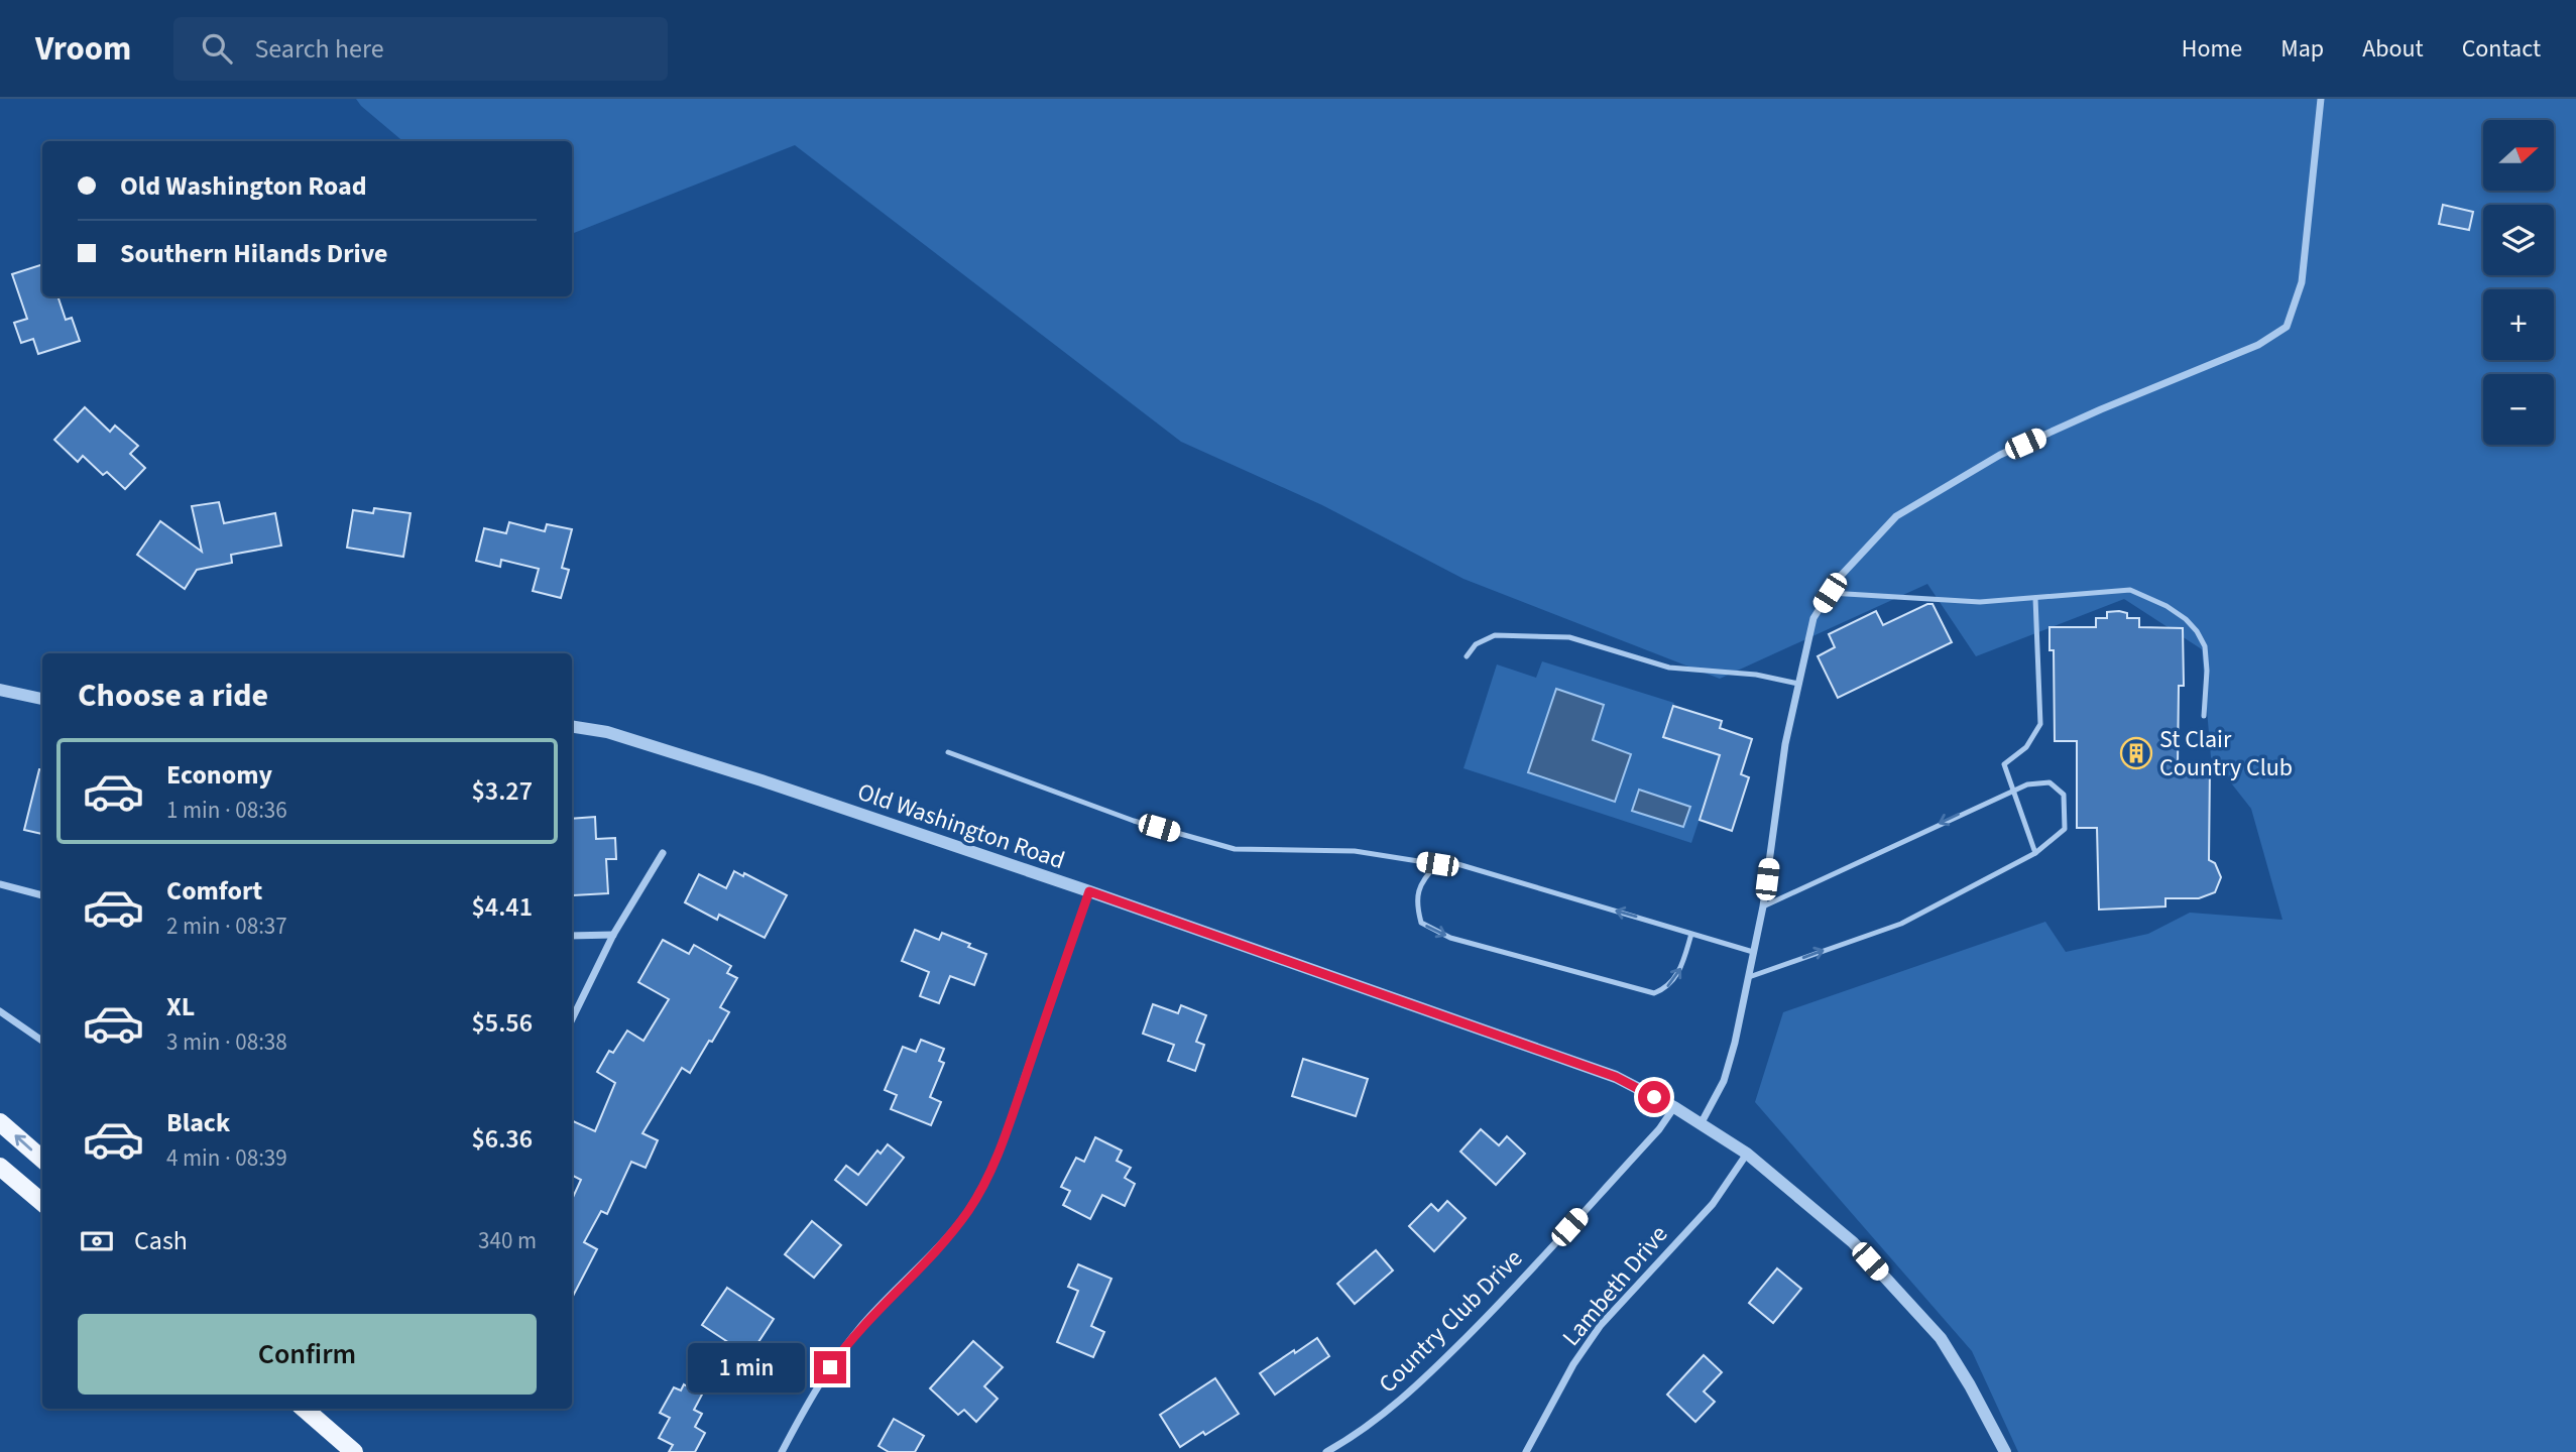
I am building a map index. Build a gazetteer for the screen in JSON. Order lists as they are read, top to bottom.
{
  "streets": {
    "street": ["Old Washington Road", "Lambeth Drive", "Country Club Drive"]
  },
  "crossings": [
    ["Old Washington Road", "Lambeth Drive"],
    ["Old Washington Road", "Country Club Drive"]
  ],
  "places": {
    "building": ["St Clair Country Club"]
  },
  "north": "right",
  "page": {
    "header": "Vroom",
    "search": "Search here",
    "nav": [
      "Home",
      "Map",
      "About",
      "Contact"
    ],
    "map_buttons": ["+", "−"],
    "banner": ["Old Washington Road", "Southern Hilands Drive"],
    "heading": "Choose a ride",
    "list": [
      {
        "name": "Economy",
        "note": "1 min · 08:36",
        "value": "$3.27"
      },
      {
        "name": "Comfort",
        "note": "2 min · 08:37",
        "value": "$4.41"
      },
      {
        "name": "XL",
        "note": "3 min · 08:38",
        "value": "$5.56"
      },
      {
        "name": "Black",
        "note": "4 min · 08:39",
        "value": "$6.36"
      }
    ],
    "pay": ["Cash", "340 m"],
    "buttons": "Confirm",
    "bubble": "1 min"
  }
}
